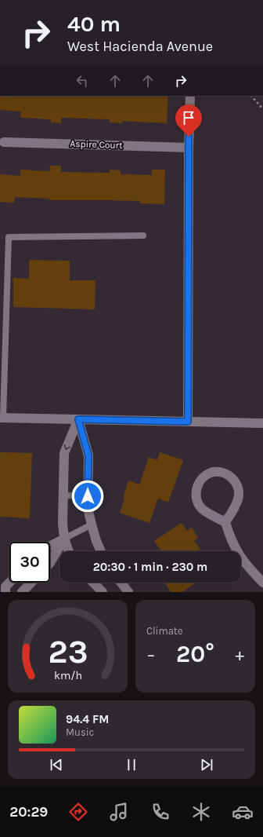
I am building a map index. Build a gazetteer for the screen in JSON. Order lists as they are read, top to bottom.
{
  "streets": {
    "street": ["Aspire Court"]
  },
  "page": {
    "turn": ["40 m", "West Hacienda Avenue"],
    "limit": "30",
    "trip": "20:30 · 1 min · 230 m",
    "tile": "Climate",
    "heat": ["−", "20°", "+"],
    "song": ["94.4 FM", "Music"],
    "tabs": "20:29",
    "gauge": ["23", "km/h"]
  }
}
